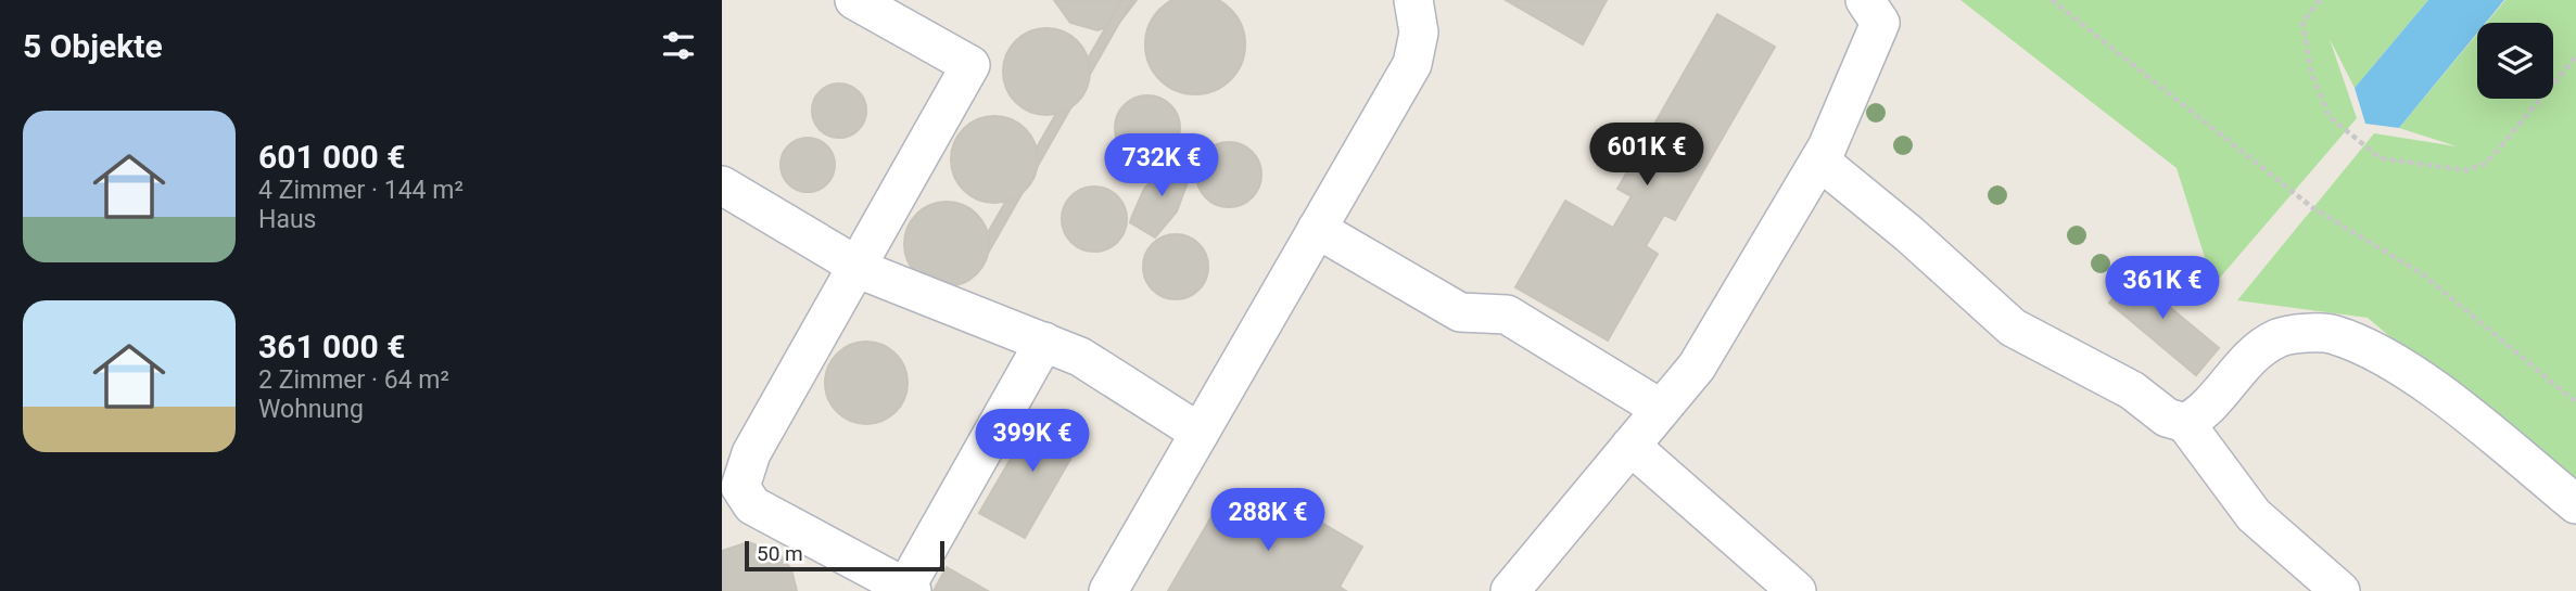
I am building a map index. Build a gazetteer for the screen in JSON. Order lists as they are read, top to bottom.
{
  "scale_bar": "50 m",
  "page": {
    "heading": "5 Objekte",
    "list": [
      {
        "name": "601 000 €",
        "note": "4 Zimmer · 144 m² · Haus"
      },
      {
        "name": "361 000 €",
        "note": "2 Zimmer · 64 m² · Wohnung"
      }
    ],
    "price": [
      "601K €",
      "732K €",
      "361K €",
      "399K €",
      "288K €"
    ],
    "scale": "50 m"
  }
}
